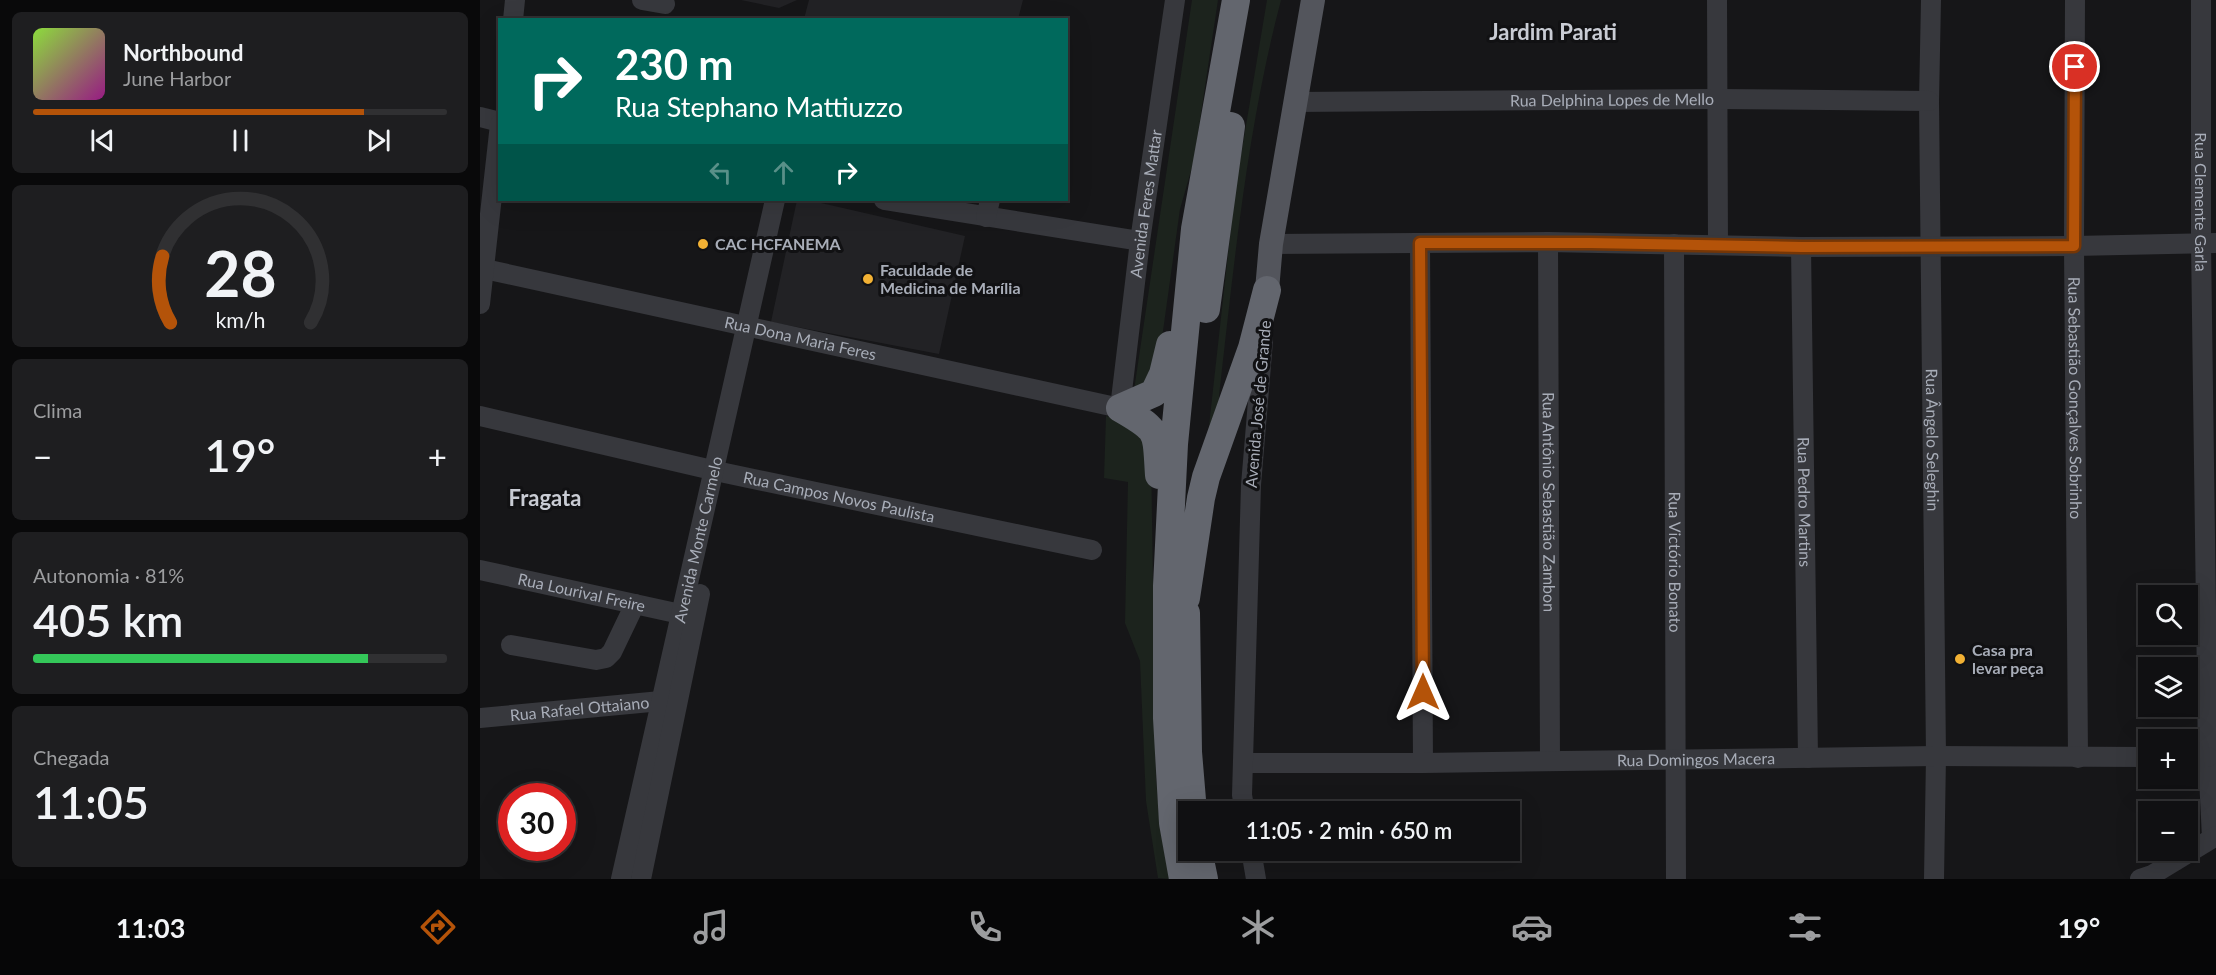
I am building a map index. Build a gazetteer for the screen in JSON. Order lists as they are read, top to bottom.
{
  "streets": {
    "main road": ["Avenida José de Grande"],
    "street": [
      "Rua Delphina Lopes de Mello",
      "Rua Clemente Garla",
      "Avenida Feres Mattar",
      "Rua Dona Maria Feres",
      "Rua Sebastião Gonçalves Sobrinho",
      "Rua Ângelo Seleghin",
      "Rua Campos Novos Paulista",
      "Rua Antônio Sebastião Zambon",
      "Rua Pedro Martins",
      "Avenida Monte Carmelo",
      "Rua Victório Bonato",
      "Rua Lourival Freire",
      "Rua Rafael Ottaiano",
      "Rua Domingos Macera"
    ]
  },
  "crossings": [
    ["Rua Delphina Lopes de Mello", "Avenida José de Grande"],
    ["Rua Delphina Lopes de Mello", "Rua Ângelo Seleghin"],
    ["Avenida Feres Mattar", "Rua Dona Maria Feres"],
    ["Rua Dona Maria Feres", "Avenida Monte Carmelo"],
    ["Rua Sebastião Gonçalves Sobrinho", "Rua Domingos Macera"],
    ["Avenida José de Grande", "Rua Domingos Macera"],
    ["Rua Ângelo Seleghin", "Rua Domingos Macera"],
    ["Rua Campos Novos Paulista", "Avenida Monte Carmelo"],
    ["Rua Antônio Sebastião Zambon", "Rua Domingos Macera"],
    ["Rua Pedro Martins", "Rua Domingos Macera"],
    ["Avenida Monte Carmelo", "Rua Lourival Freire"],
    ["Avenida Monte Carmelo", "Rua Rafael Ottaiano"],
    ["Rua Victório Bonato", "Rua Domingos Macera"]
  ],
  "districts": ["Jardim Parati", "Fragata"],
  "places": ["CAC HCFANEMA", "Faculdade de Medicina de Marília", "Casa pra levar peça"],
  "page": {
    "turn": ["230 m", "Rua Stephano Mattiuzzo"],
    "song": ["Northbound", "June Harbor"],
    "tile": [
      "Clima",
      ["Autonomia · 81%", "405 km"],
      ["Chegada", "11:05"]
    ],
    "heat": ["−", "19°", "+"],
    "map_buttons": ["+", "−"],
    "limit": "30",
    "trip": "11:05 · 2 min · 650 m",
    "tabs": ["11:03", "19°"],
    "gauge": ["28", "km/h"]
  }
}
